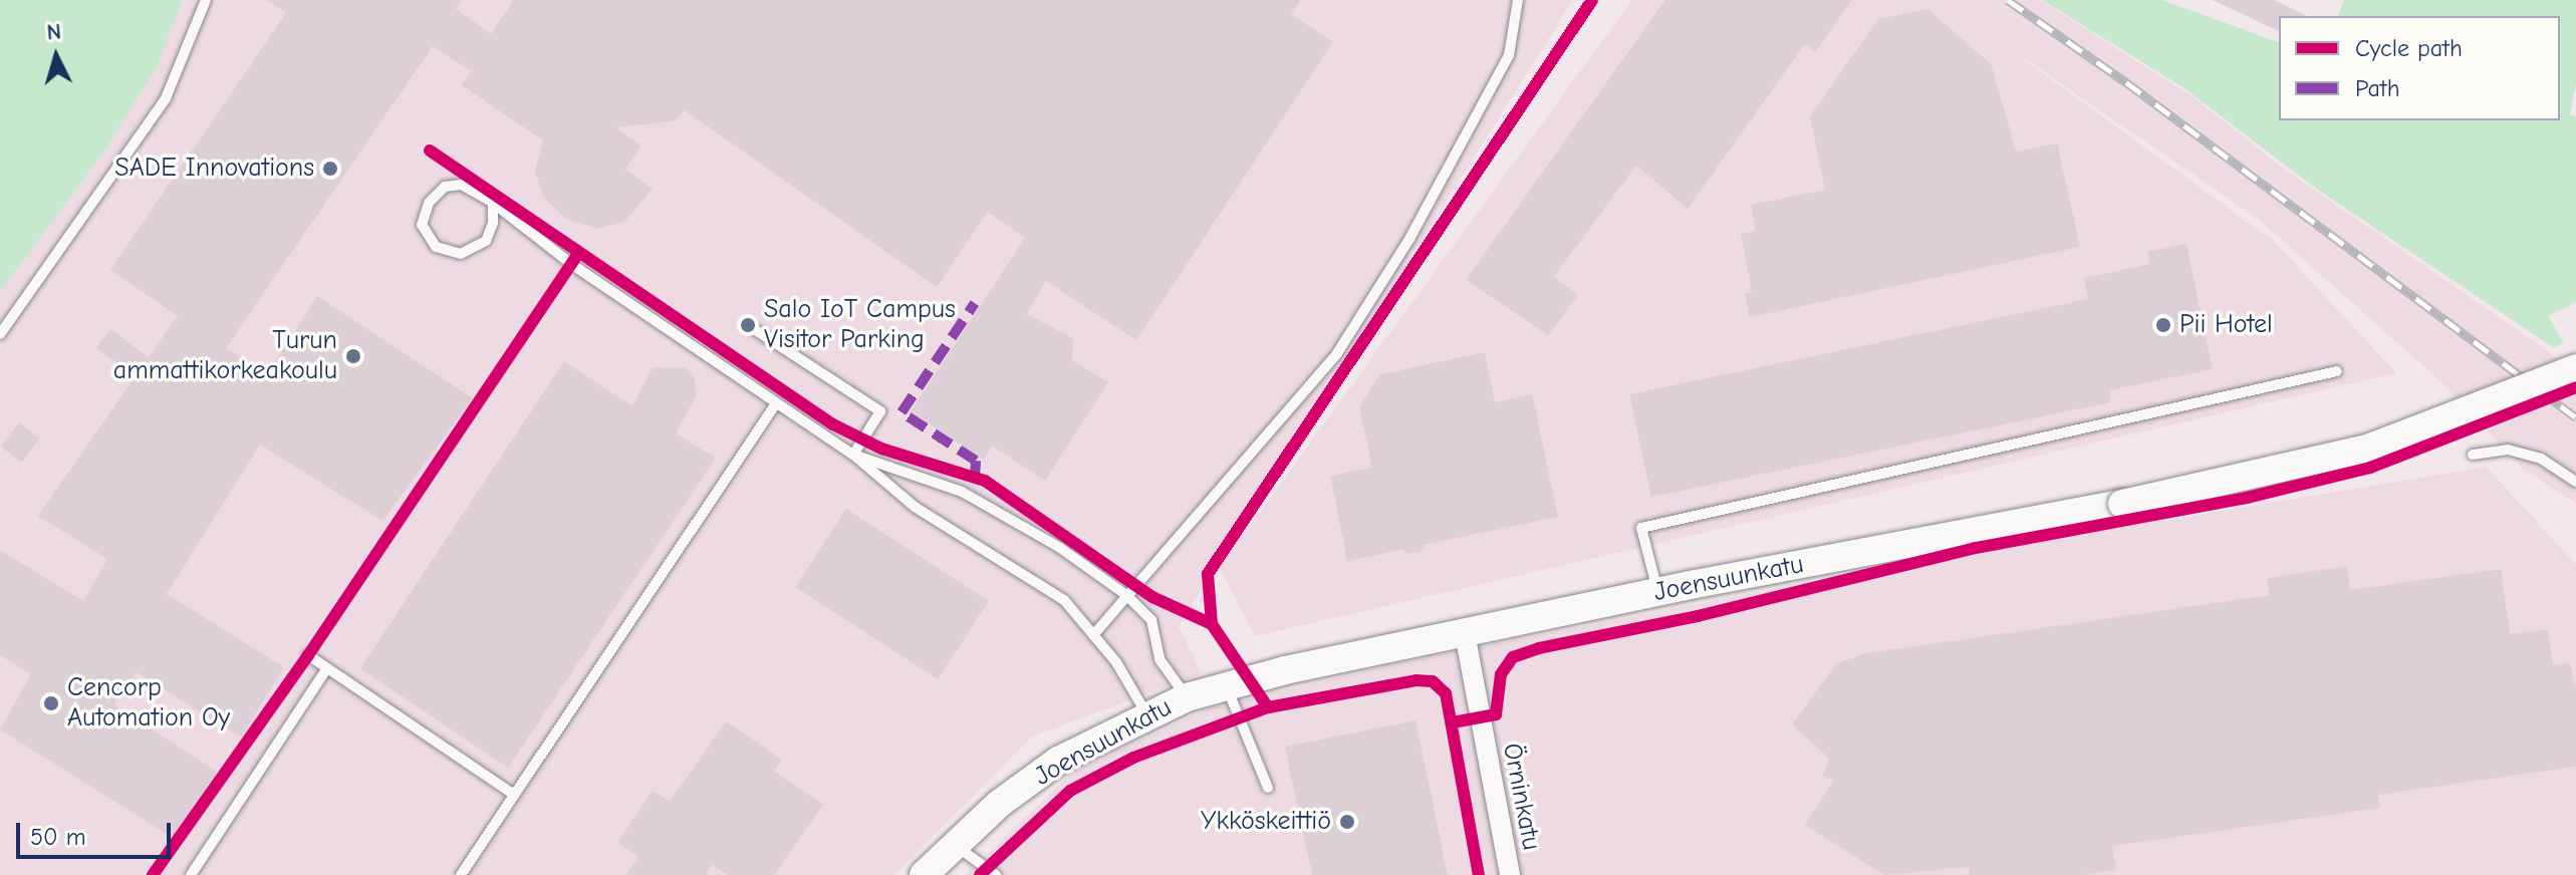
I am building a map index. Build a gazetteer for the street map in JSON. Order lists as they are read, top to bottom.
{
  "streets": {
    "street": ["Joensuunkatu", "Örninkatu"]
  },
  "crossings": [
    ["Joensuunkatu", "Örninkatu"]
  ],
  "places": [
    "SADE Innovations",
    "Salo IoT Campus Visitor Parking",
    "Pii Hotel",
    "Turun ammattikorkeakoulu",
    "Cencorp Automation Oy",
    "Ykköskeittiö"
  ],
  "legend": ["Cycle path", "Path"],
  "scale_bar": "50 m",
  "north": "top"
}
